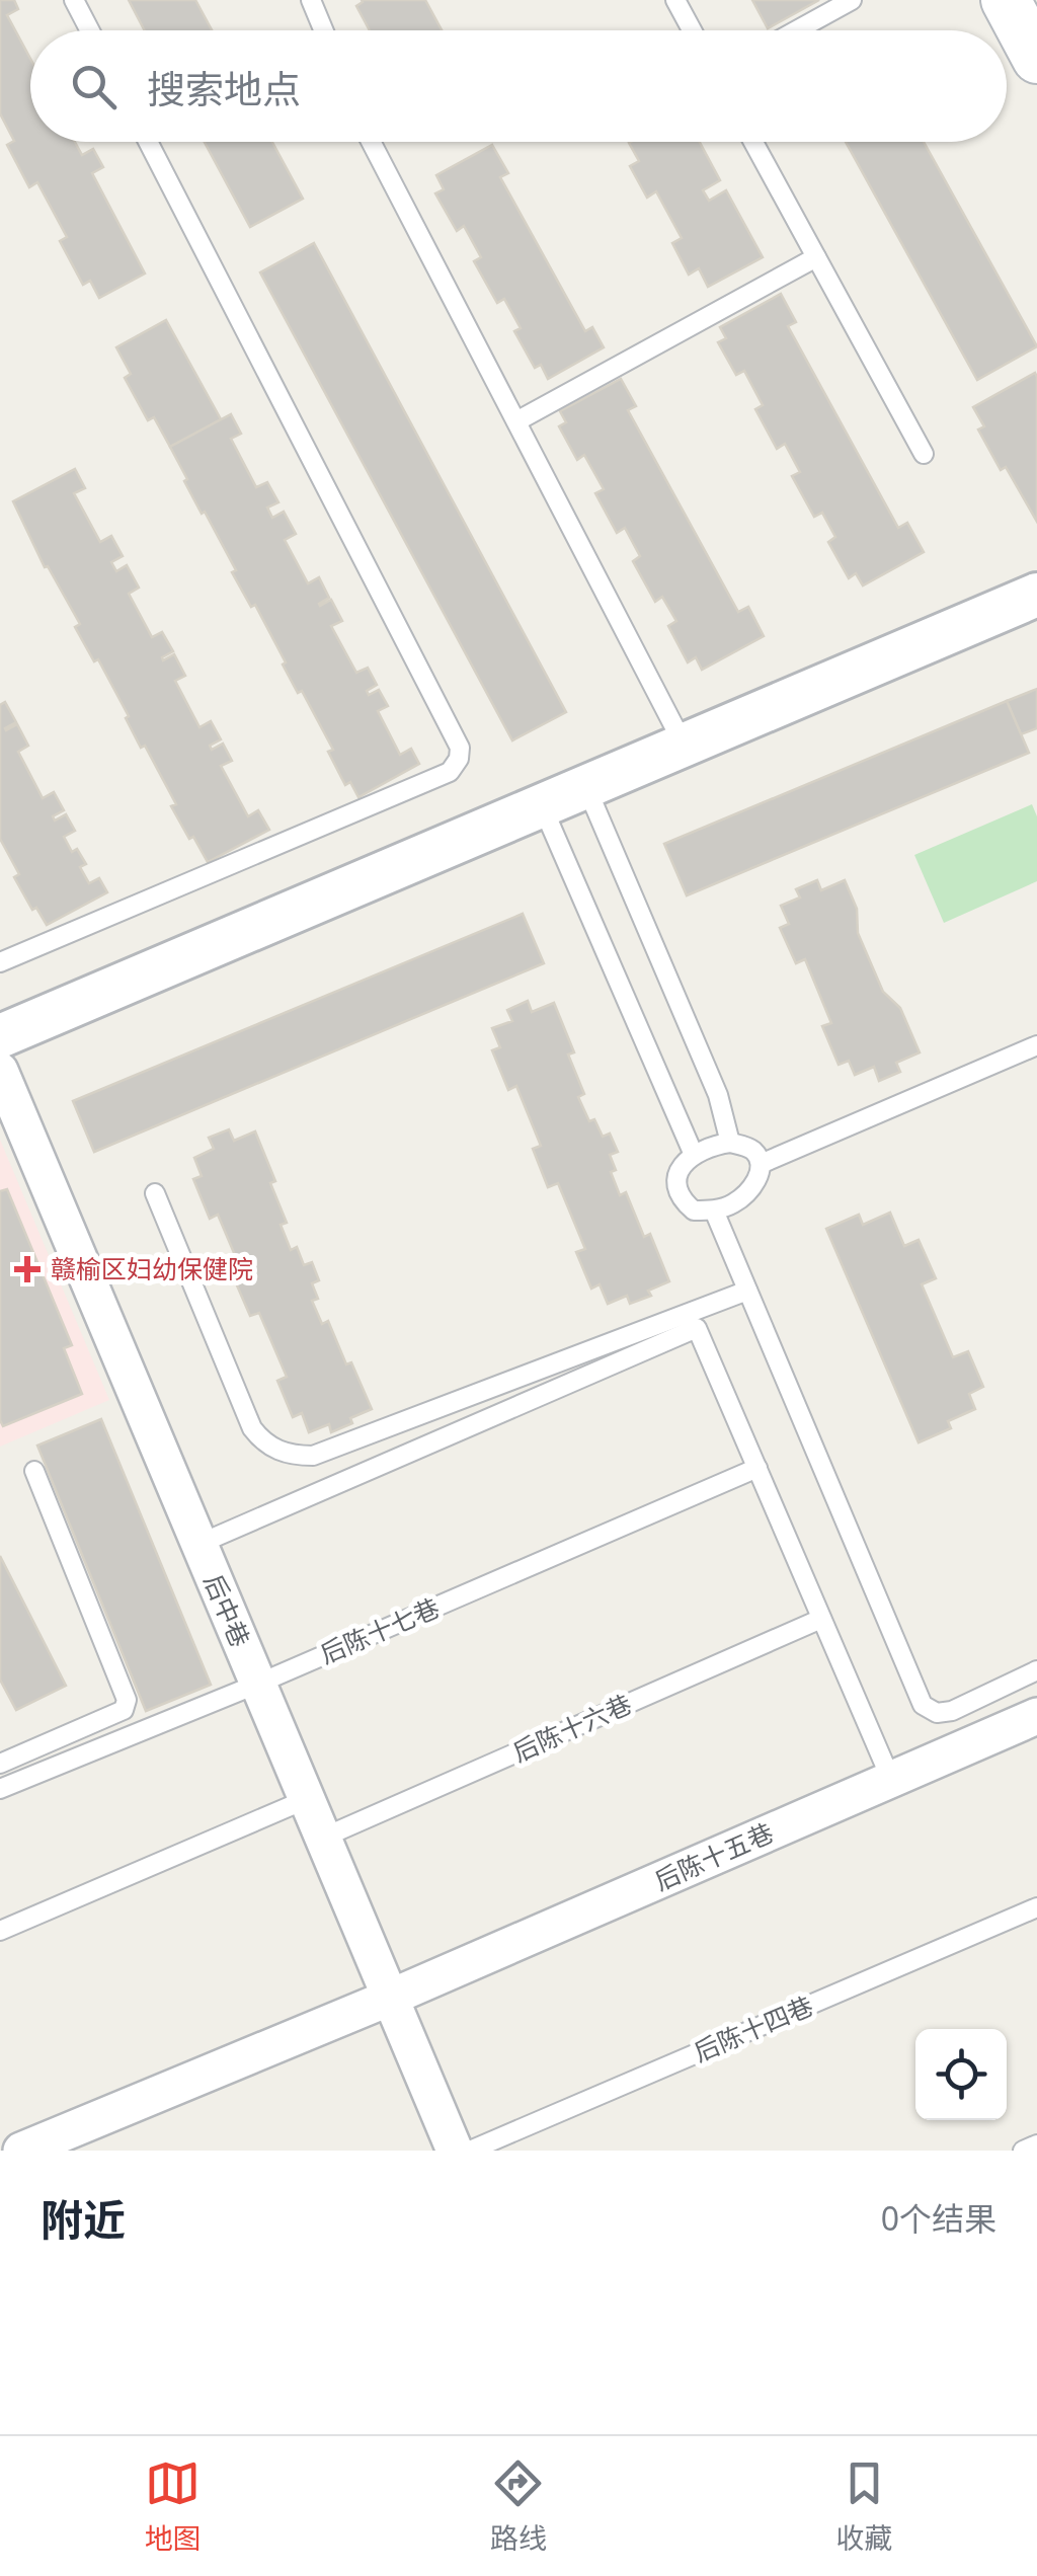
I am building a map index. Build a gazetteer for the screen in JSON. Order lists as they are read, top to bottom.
{
  "streets": {
    "street": ["后中巷", "后陈十五巷"],
    "lane": ["后陈十七巷", "后陈十六巷", "后陈十四巷"]
  },
  "crossings": [
    ["后中巷", "后陈十七巷"],
    ["后中巷", "后陈十六巷"],
    ["后中巷", "后陈十五巷"]
  ],
  "places": {
    "health": ["赣榆区妇幼保健院"]
  },
  "page": {
    "search": "搜索地点",
    "heading": ["附近", "0个结果"],
    "nav": ["地图", "路线", "收藏"]
  }
}
